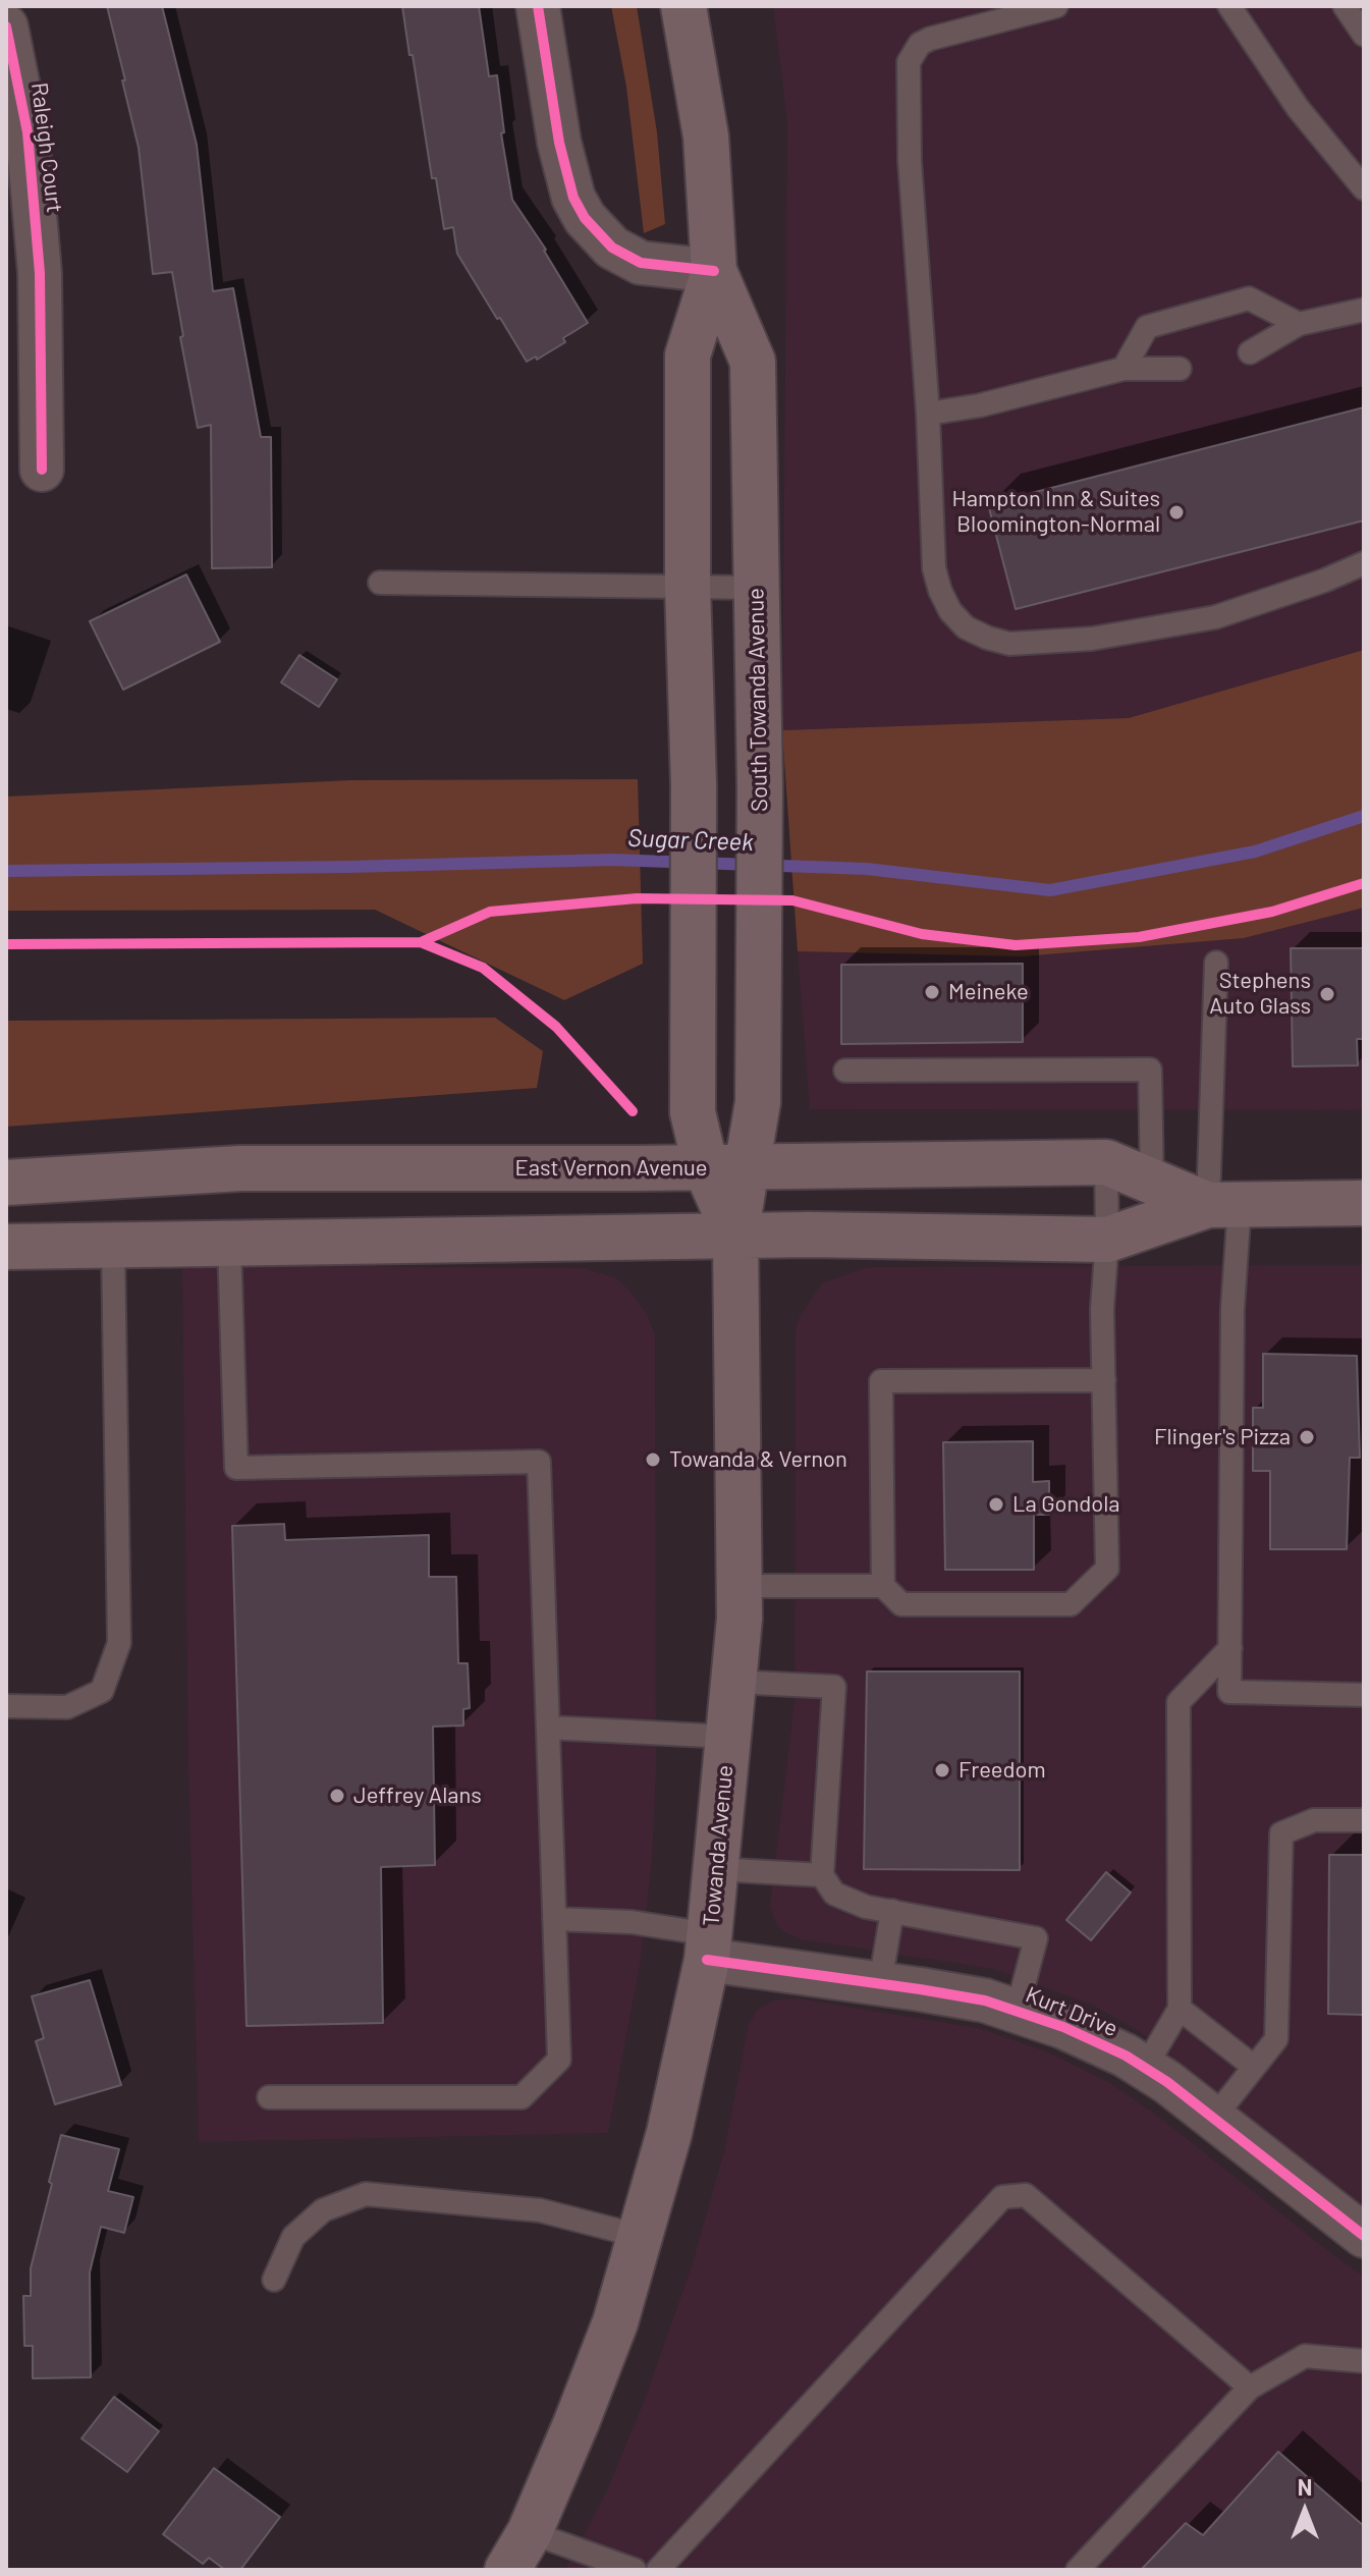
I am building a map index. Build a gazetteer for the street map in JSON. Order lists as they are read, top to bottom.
{
  "streets": {
    "main road": ["South Towanda Avenue", "East Vernon Avenue", "Towanda Avenue"],
    "street": ["Raleigh Court", "Kurt Drive"]
  },
  "crossings": [
    ["South Towanda Avenue", "East Vernon Avenue"],
    ["South Towanda Avenue", "Towanda Avenue"],
    ["Towanda Avenue", "Kurt Drive"]
  ],
  "water": ["Sugar Creek"],
  "places": [
    "Hampton Inn & Suites Bloomington-Normal",
    "Meineke",
    "Stephens Auto Glass",
    "Flinger's Pizza",
    "Towanda & Vernon",
    "La Gondola",
    "Freedom",
    "Jeffrey Alans"
  ],
  "north": "top"
}
